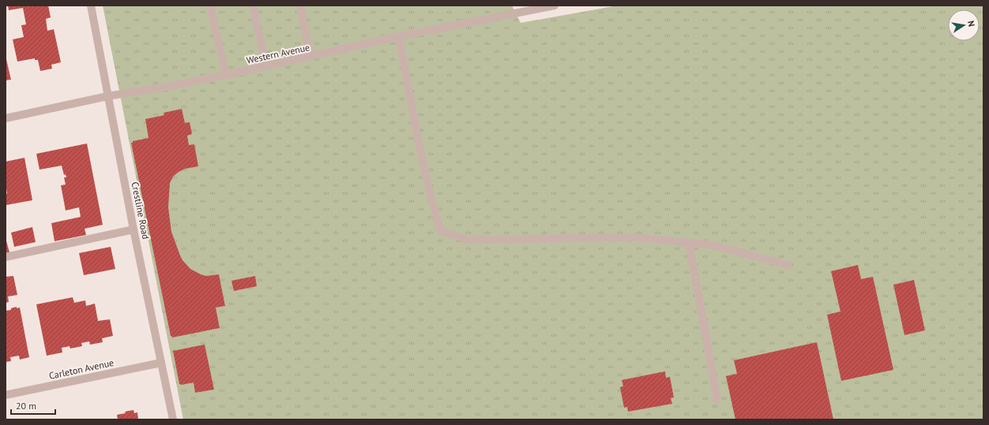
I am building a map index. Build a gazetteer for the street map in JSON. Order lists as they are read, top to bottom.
{
  "streets": {
    "street": ["Western Avenue", "Crestline Road", "Carleton Avenue"]
  },
  "crossings": [
    ["Western Avenue", "Crestline Road"],
    ["Crestline Road", "Carleton Avenue"]
  ],
  "scale_bar": "20 m",
  "north": "right"
}
